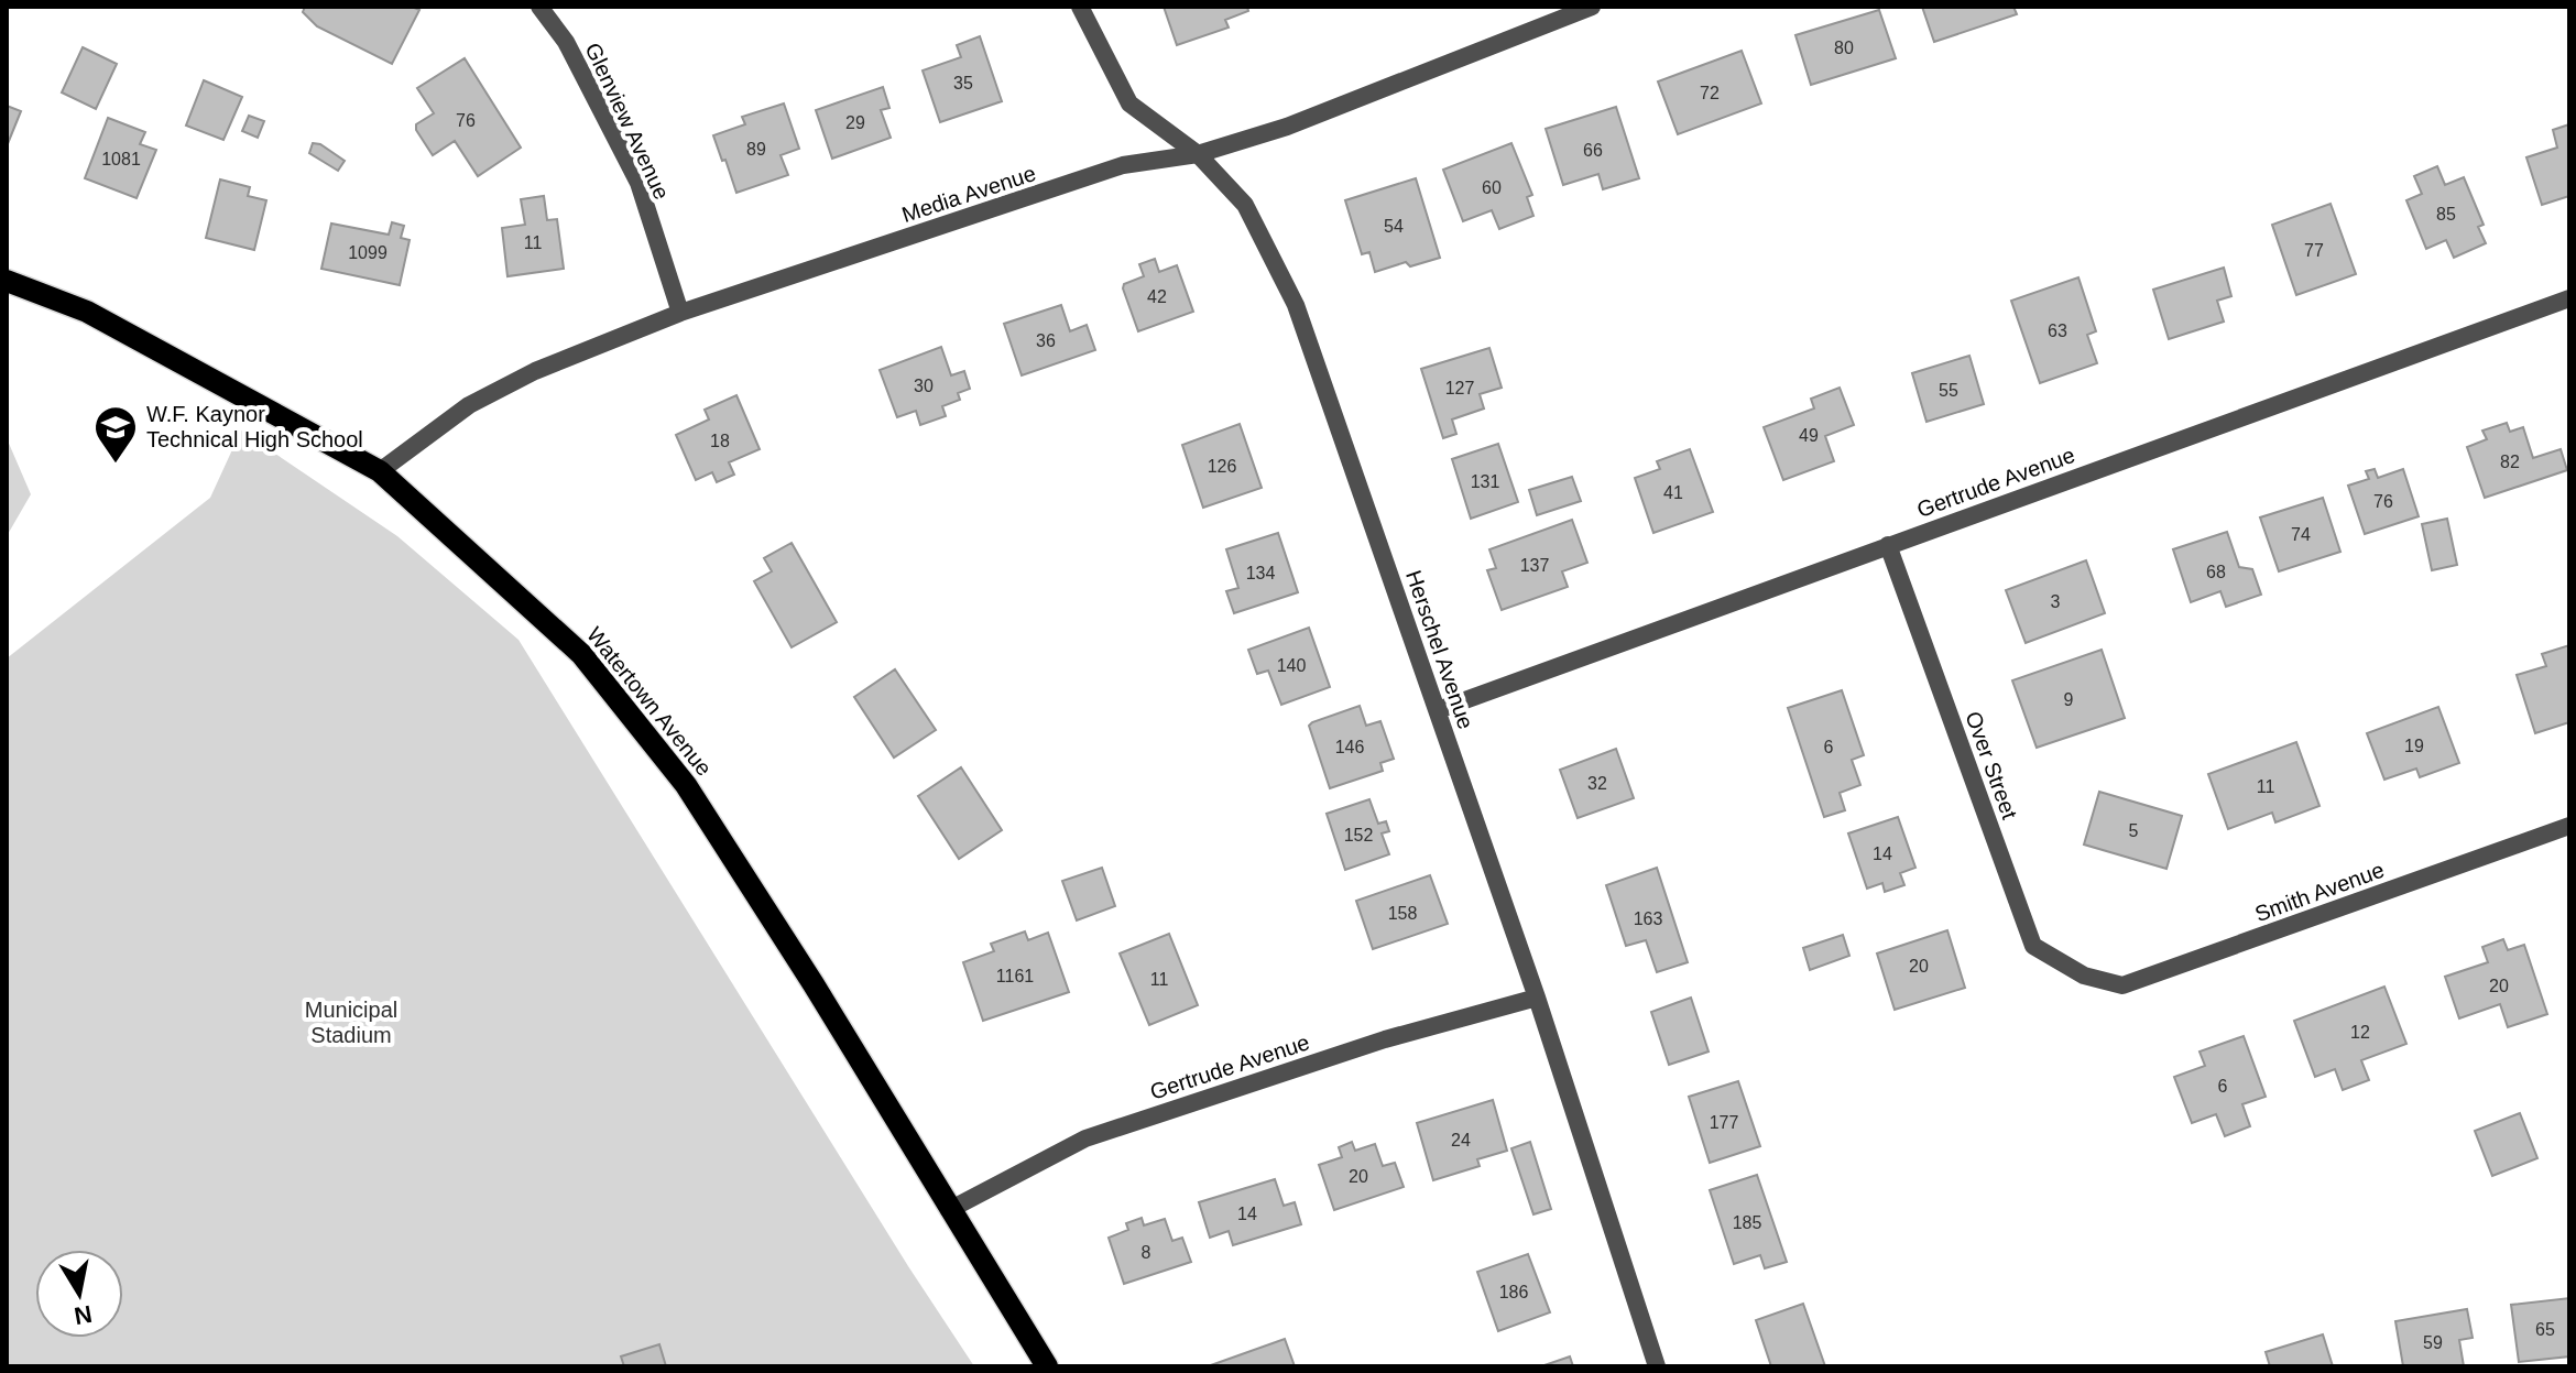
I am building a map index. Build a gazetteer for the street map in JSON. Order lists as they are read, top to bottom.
{
  "streets": {
    "main road": ["Watertown Avenue"],
    "street": [
      "Glenview Avenue",
      "Media Avenue",
      "Gertrude Avenue",
      "Herschel Avenue",
      "Over Street",
      "Smith Avenue"
    ]
  },
  "crossings": [
    ["Glenview Avenue", "Media Avenue"],
    ["Media Avenue", "Herschel Avenue"],
    ["Media Avenue", "Watertown Avenue"],
    ["Gertrude Avenue", "Herschel Avenue"],
    ["Gertrude Avenue", "Watertown Avenue"],
    ["Gertrude Avenue", "Over Street"],
    ["Over Street", "Smith Avenue"]
  ],
  "parks": ["Municipal Stadium"],
  "places": {
    "school or university": ["W.F. Kaynor Technical High School"]
  },
  "house_numbers": [
    "80",
    "35",
    "72",
    "76",
    "29",
    "89",
    "66",
    "1081",
    "60",
    "85",
    "54",
    "11",
    "77",
    "1099",
    "42",
    "63",
    "36",
    "30",
    "127",
    "55",
    "49",
    "18",
    "82",
    "126",
    "131",
    "41",
    "76",
    "74",
    "137",
    "68",
    "134",
    "3",
    "140",
    "9",
    "19",
    "146",
    "6",
    "32",
    "11",
    "5",
    "152",
    "14",
    "158",
    "163",
    "20",
    "1161",
    "11",
    "20",
    "12",
    "6",
    "177",
    "24",
    "20",
    "14",
    "185",
    "8",
    "186",
    "65",
    "59"
  ],
  "north": "bottom"
}
